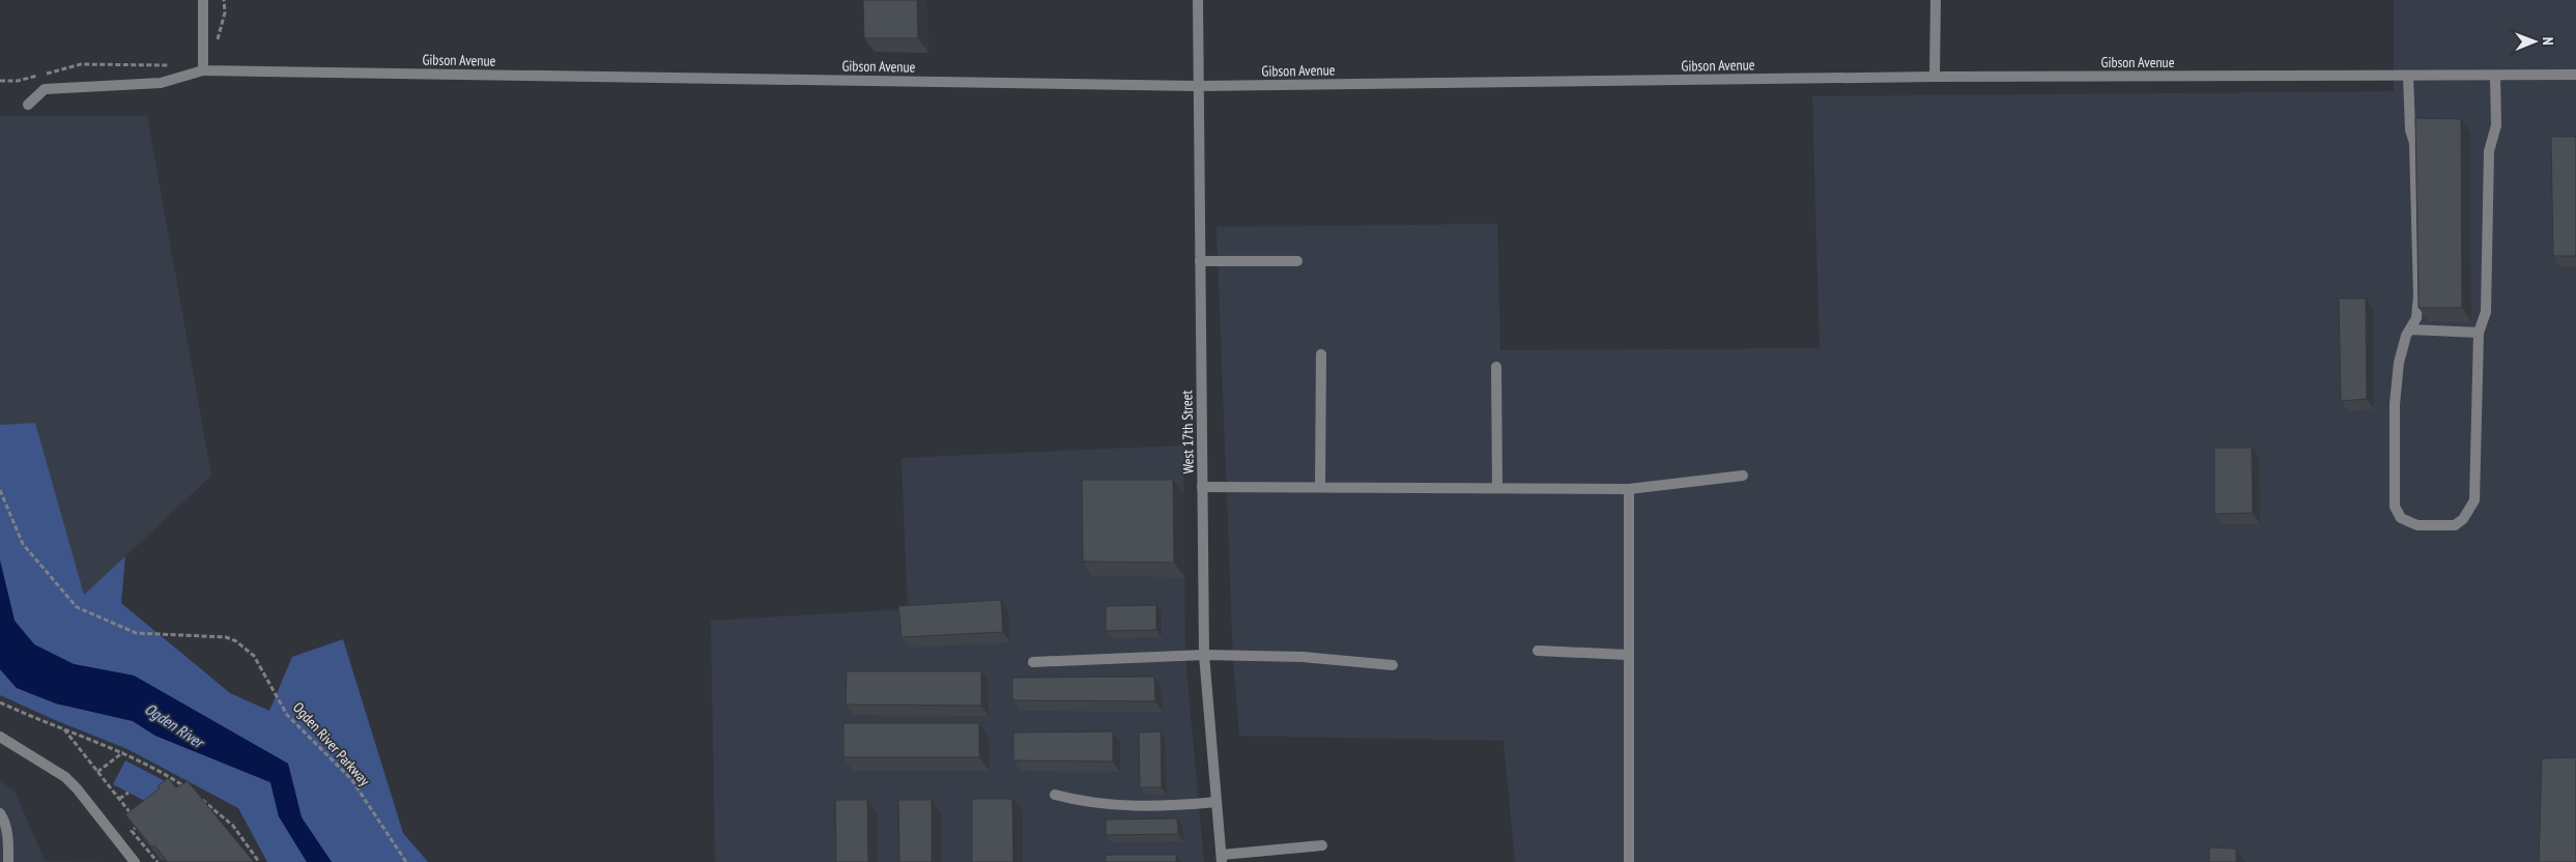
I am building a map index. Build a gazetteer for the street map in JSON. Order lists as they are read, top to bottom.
{
  "streets": {
    "street": ["Gibson Avenue", "West 17th Street"],
    "path": ["Ogden River Parkway"]
  },
  "crossings": [
    ["Gibson Avenue", "West 17th Street"]
  ],
  "water": ["Ogden River"],
  "north": "right"
}
